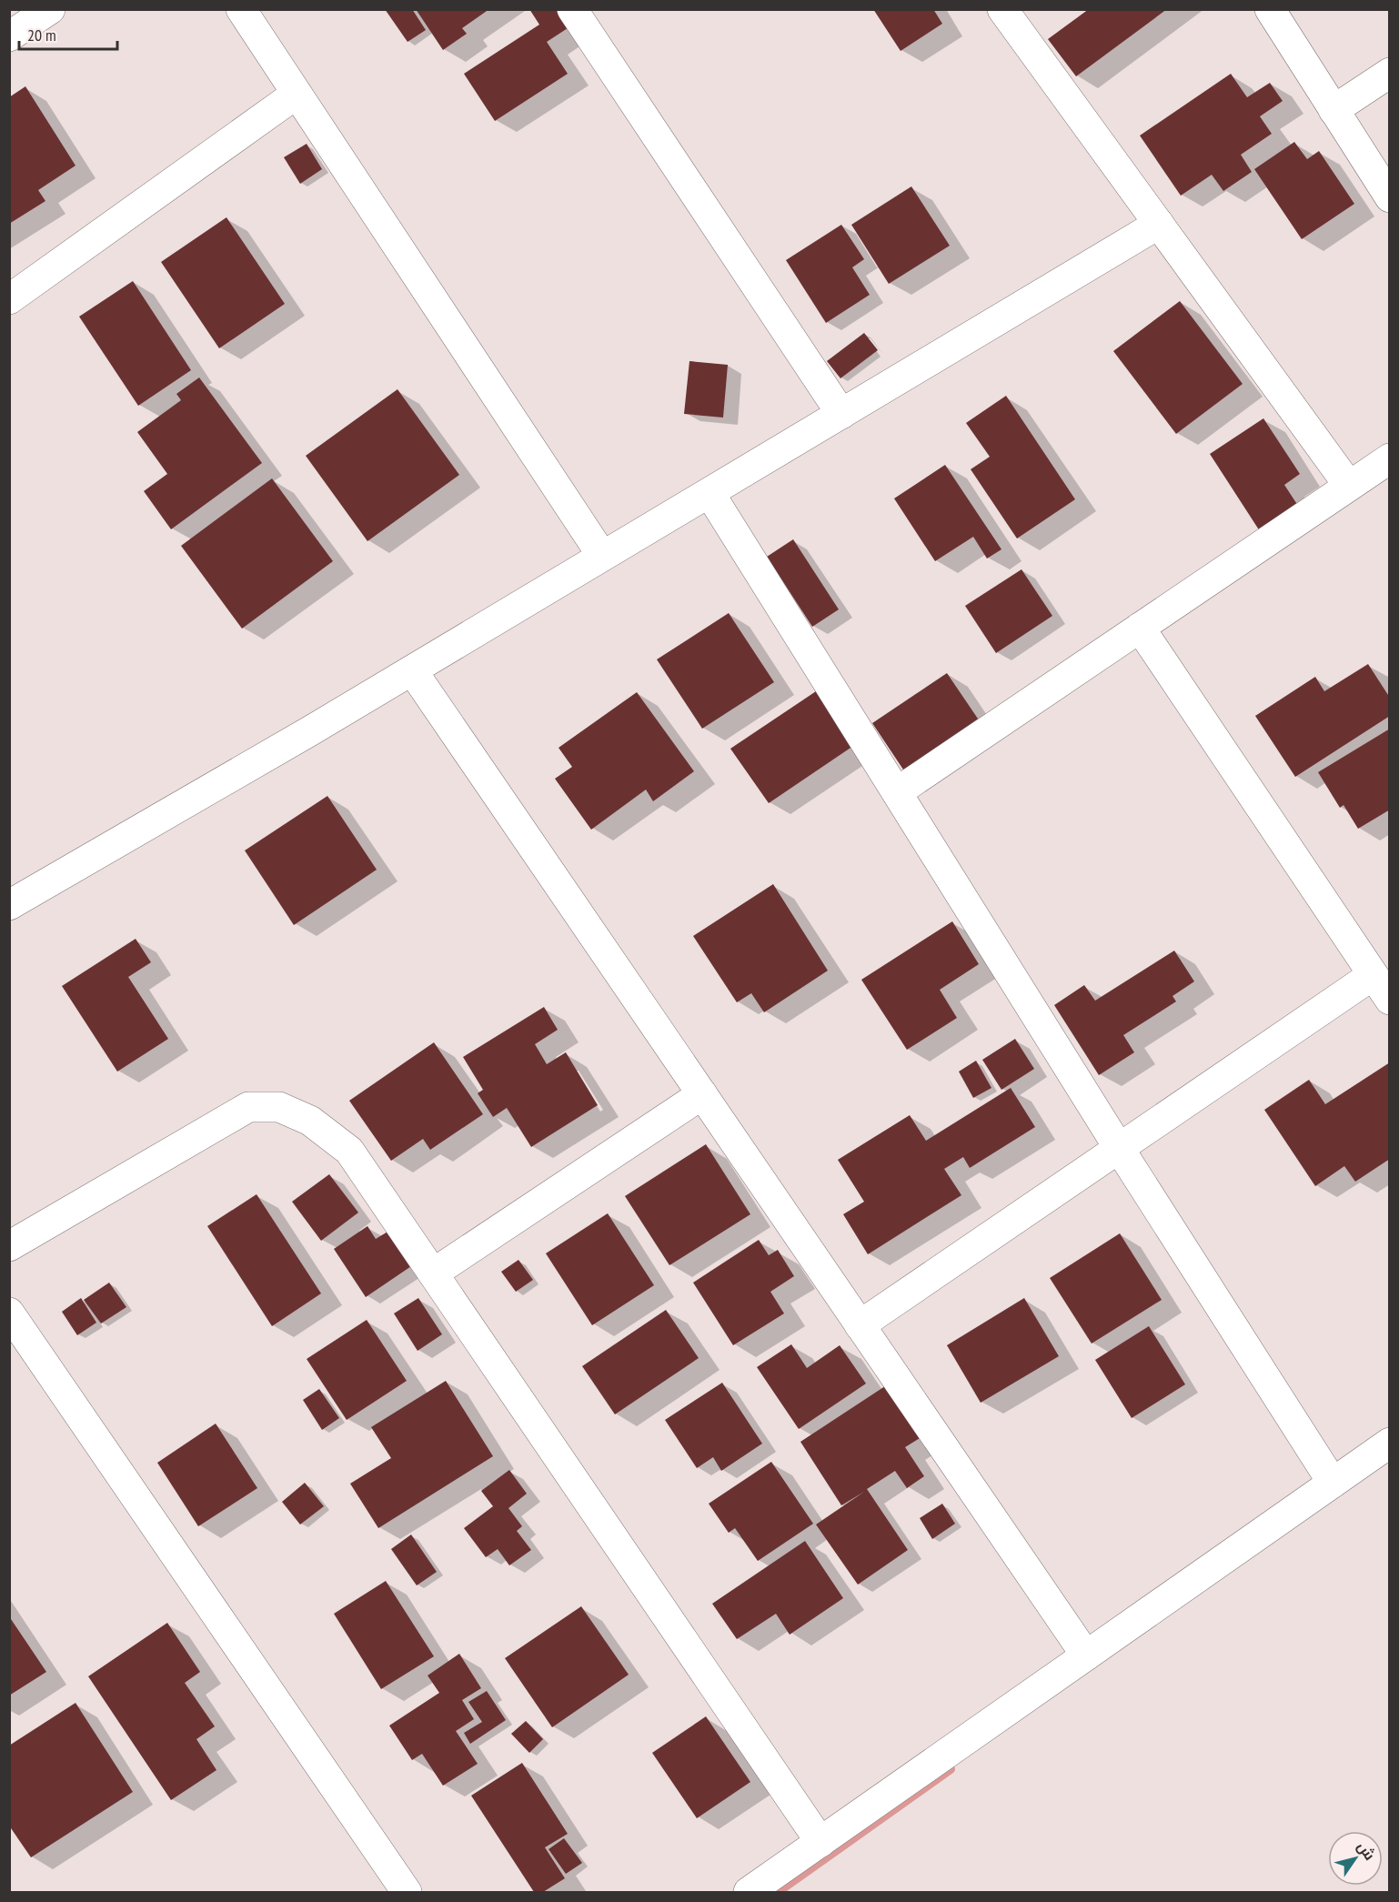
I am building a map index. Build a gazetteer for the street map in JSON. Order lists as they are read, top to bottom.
{
  "scale_bar": "20 m",
  "north": "top right"
}
